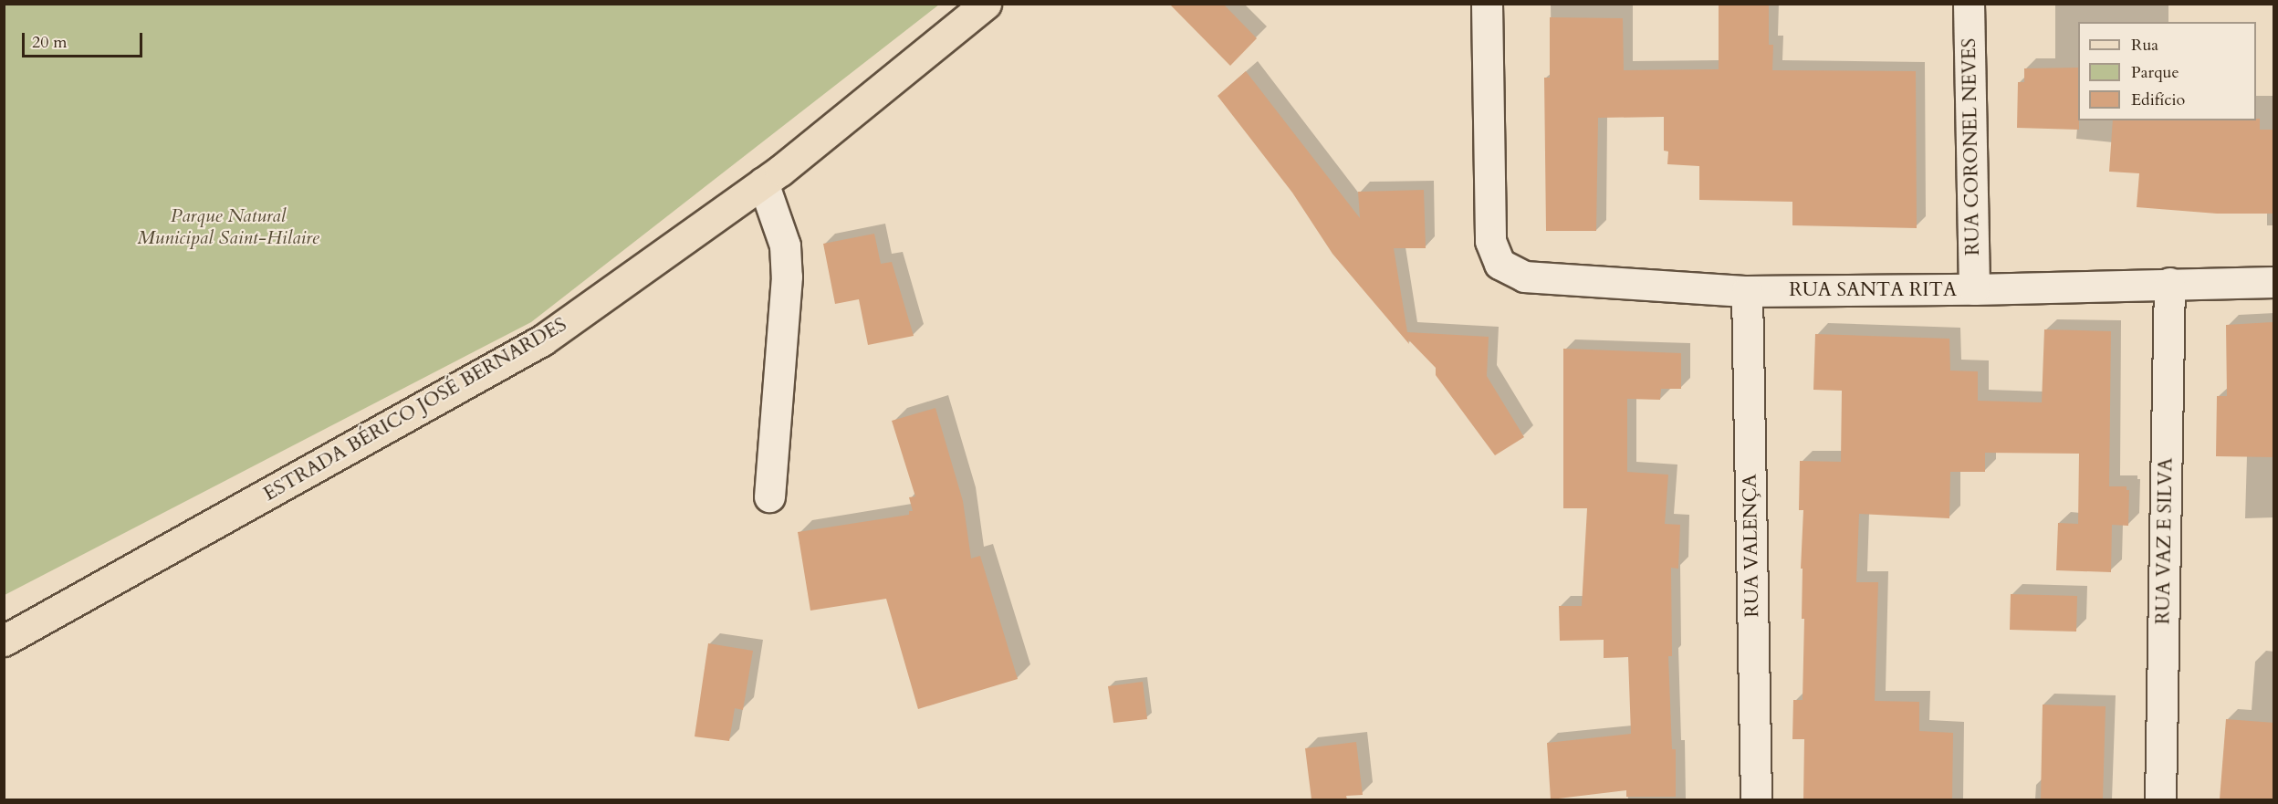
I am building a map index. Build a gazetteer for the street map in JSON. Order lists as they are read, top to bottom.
{
  "streets": {
    "main road": ["ESTRADA BÉRICO JOSÉ BERNARDES"],
    "street": [
      "RUA CORONEL NEVES",
      "RUA SANTA RITA",
      "RUA VAZ E SILVA",
      "RUA VALENÇA"
    ]
  },
  "crossings": [
    ["RUA CORONEL NEVES", "RUA SANTA RITA"],
    ["RUA SANTA RITA", "RUA VAZ E SILVA"],
    ["RUA SANTA RITA", "RUA VALENÇA"]
  ],
  "parks": ["Parque Natural Municipal Saint-Hilaire"],
  "legend": ["Rua", "Parque", "Edifício"],
  "scale_bar": "20 m"
}
